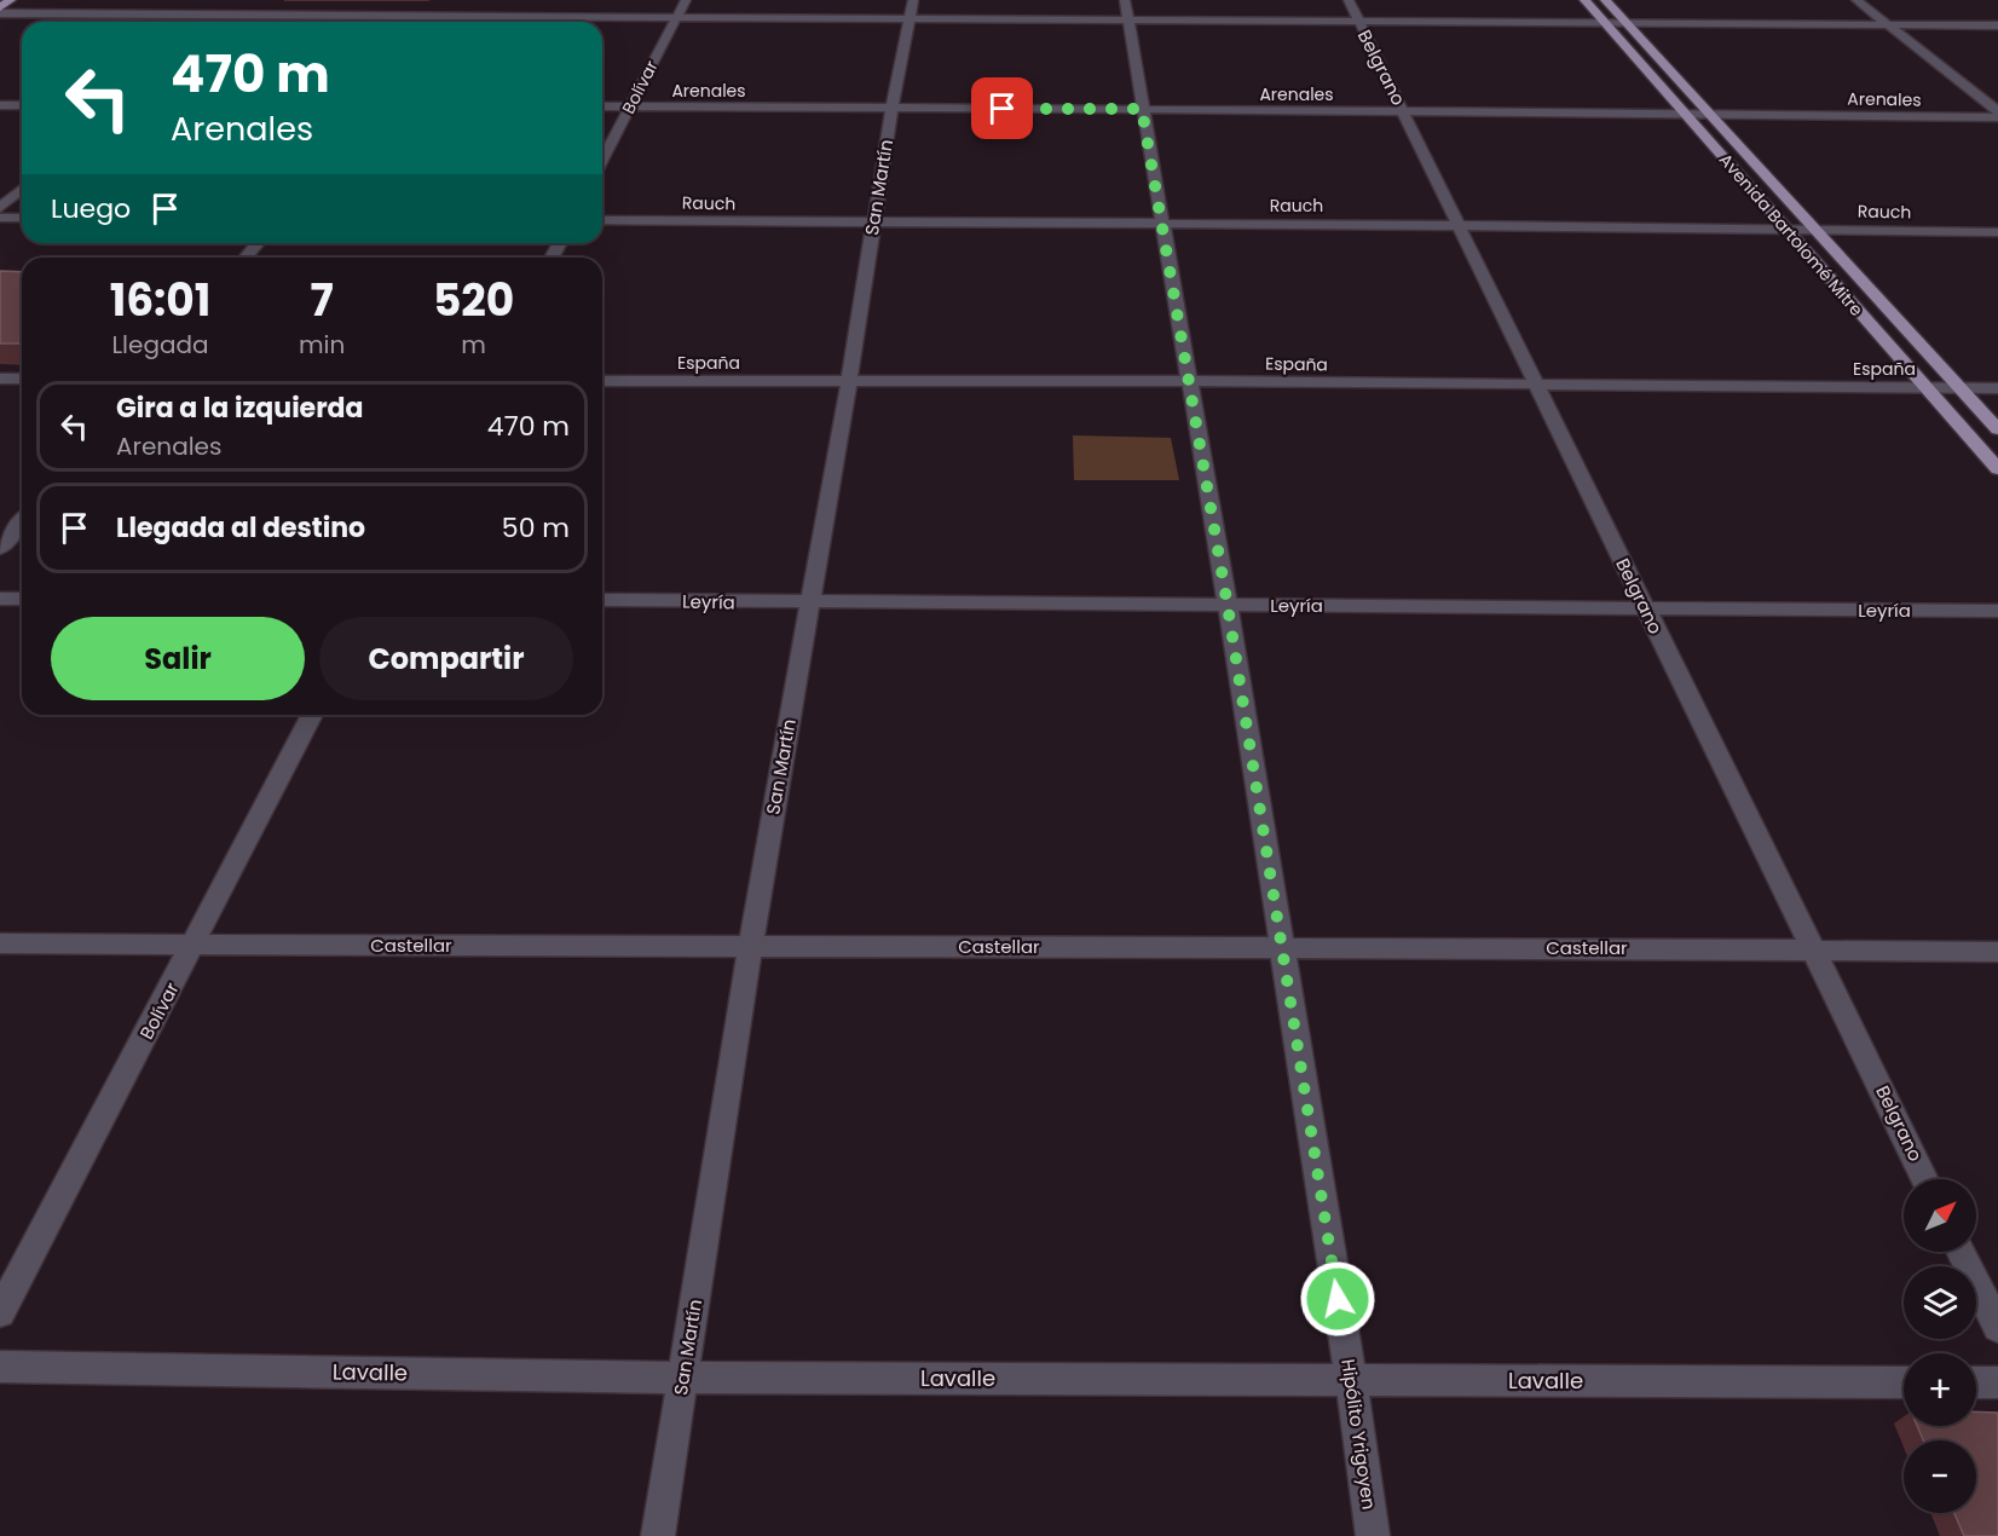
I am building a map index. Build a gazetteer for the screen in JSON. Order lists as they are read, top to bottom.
{
  "streets": {
    "main road": ["Avenida Bartolomé Mitre"],
    "street": [
      "Belgrano",
      "Bolívar",
      "Arenales",
      "San Martín",
      "Rauch",
      "España",
      "Leyría",
      "Castellar",
      "Lavalle",
      "Hipólito Yrigoyen"
    ]
  },
  "crossings": [
    ["Belgrano", "Arenales"],
    ["Belgrano", "Rauch"],
    ["Belgrano", "España"],
    ["Belgrano", "Leyría"],
    ["Belgrano", "Castellar"],
    ["Bolívar", "Arenales"],
    ["Bolívar", "Castellar"],
    ["Arenales", "San Martín"],
    ["Arenales", "Avenida Bartolomé Mitre"],
    ["Arenales", "Hipólito Yrigoyen"],
    ["San Martín", "Rauch"],
    ["San Martín", "España"],
    ["San Martín", "Leyría"],
    ["San Martín", "Castellar"],
    ["San Martín", "Lavalle"],
    ["Rauch", "Avenida Bartolomé Mitre"],
    ["Rauch", "Hipólito Yrigoyen"],
    ["Avenida Bartolomé Mitre", "España"],
    ["España", "Hipólito Yrigoyen"],
    ["Leyría", "Hipólito Yrigoyen"],
    ["Castellar", "Hipólito Yrigoyen"],
    ["Lavalle", "Hipólito Yrigoyen"]
  ],
  "north": "top right",
  "page": {
    "turn": ["470 m", "Arenales"],
    "then": "Luego",
    "eta": [
      "16:01",
      "Llegada",
      "7",
      "min",
      "520",
      "m"
    ],
    "list": [
      {
        "name": "Gira a la izquierda",
        "note": "Arenales",
        "value": "470 m"
      },
      {
        "name": "Llegada al destino",
        "value": "50 m"
      }
    ],
    "buttons": ["Salir", "Compartir"],
    "map_buttons": ["+", "−"]
  }
}
